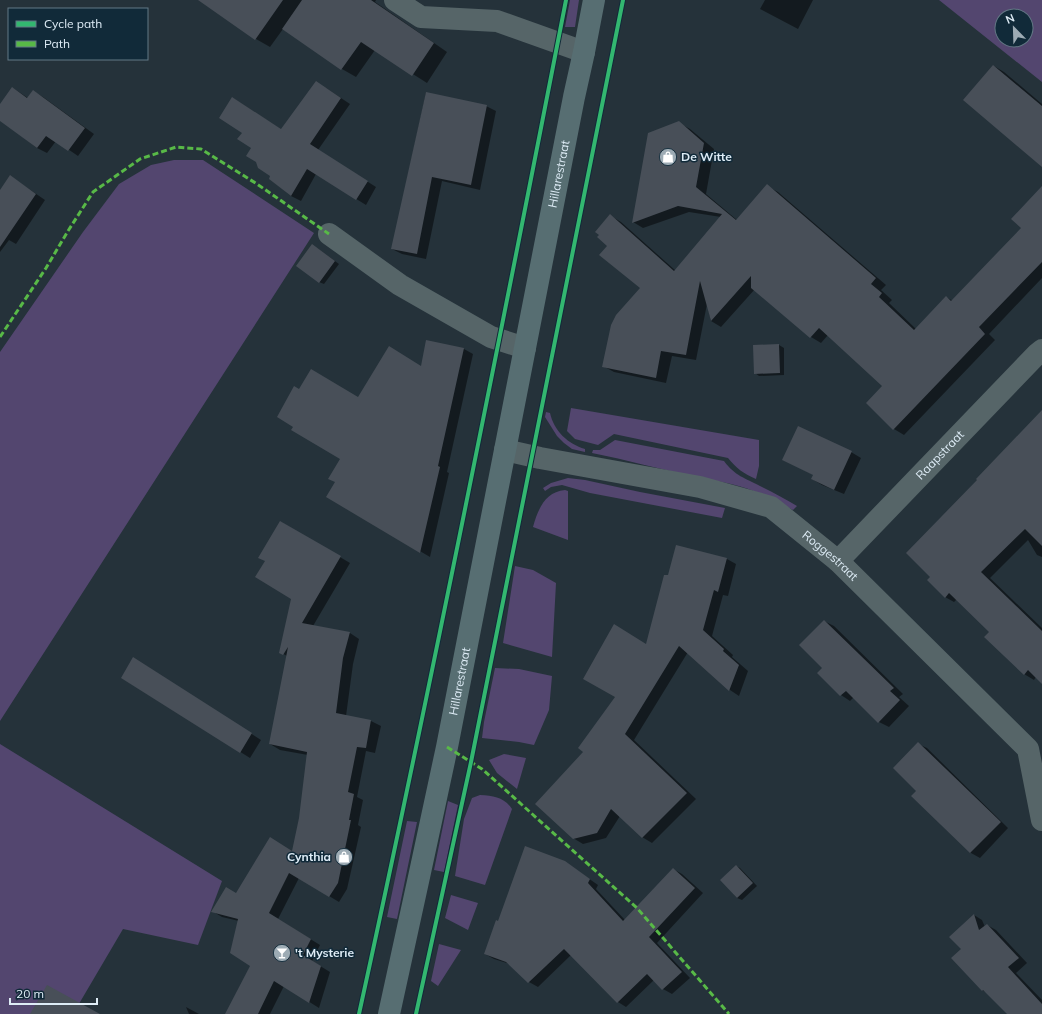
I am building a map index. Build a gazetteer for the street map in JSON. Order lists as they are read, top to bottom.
{
  "streets": {
    "main road": ["Hillarestraat"],
    "street": ["Raapstraat", "Roggestraat"]
  },
  "crossings": [
    ["Hillarestraat", "Roggestraat"],
    ["Raapstraat", "Roggestraat"]
  ],
  "places": {
    "shop": ["De Witte", "Cynthia"],
    "bar": ["'t Mysterie"]
  },
  "legend": ["Cycle path", "Path"],
  "scale_bar": "20 m",
  "north": "top left"
}
